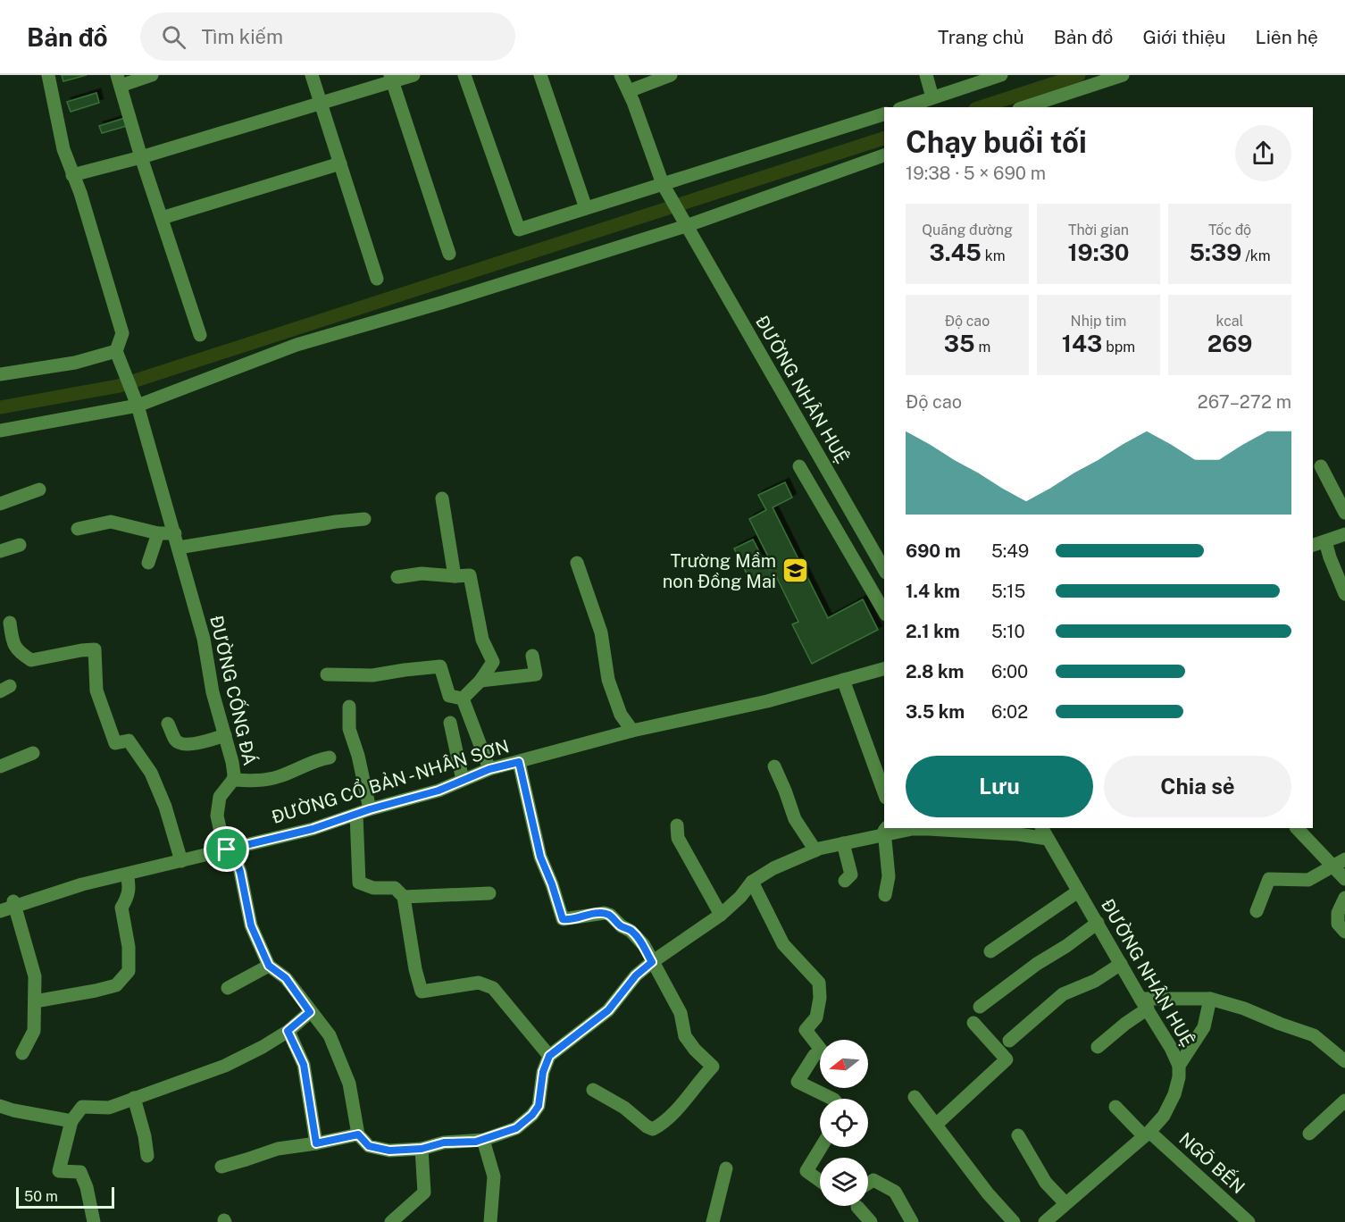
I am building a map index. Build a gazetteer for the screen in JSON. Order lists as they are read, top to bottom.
{
  "streets": {
    "street": [
      "ĐƯỜNG NHÂN HUỆ",
      "ĐƯỜNG CỐNG ĐÁ",
      "ĐƯỜNG CỔ BẢN - NHÂN SƠN",
      "NGÕ BẾN"
    ]
  },
  "crossings": [
    ["ĐƯỜNG NHÂN HUỆ", "NGÕ BẾN"],
    ["ĐƯỜNG CỐNG ĐÁ", "ĐƯỜNG CỔ BẢN - NHÂN SƠN"]
  ],
  "places": {
    "school or university": ["Trường Mầm non Đồng Mai"]
  },
  "scale_bar": "50 m",
  "north": "left",
  "page": {
    "header": "Bản đồ",
    "search": "Tìm kiếm",
    "nav": [
      "Trang chủ",
      "Bản đồ",
      "Giới thiệu",
      "Liên hệ"
    ],
    "heading": ["Chạy buổi tối", "19:38 · 5 × 690 m"],
    "stats": [
      ["Quãng đường", "3.45 km"],
      ["Thời gian", "19:30"],
      ["Tốc độ", "5:39 /km"],
      ["Độ cao", "35 m"],
      ["Nhịp tim", "143 bpm"],
      ["kcal", "269"]
    ],
    "chart": ["Độ cao", "267–272 m"],
    "list": [
      {
        "name": "690 m",
        "note": "5:49"
      },
      {
        "name": "1.4 km",
        "note": "5:15"
      },
      {
        "name": "2.1 km",
        "note": "5:10"
      },
      {
        "name": "2.8 km",
        "note": "6:00"
      },
      {
        "name": "3.5 km",
        "note": "6:02"
      }
    ],
    "buttons": ["Lưu", "Chia sẻ"],
    "scale": "50 m"
  }
}
